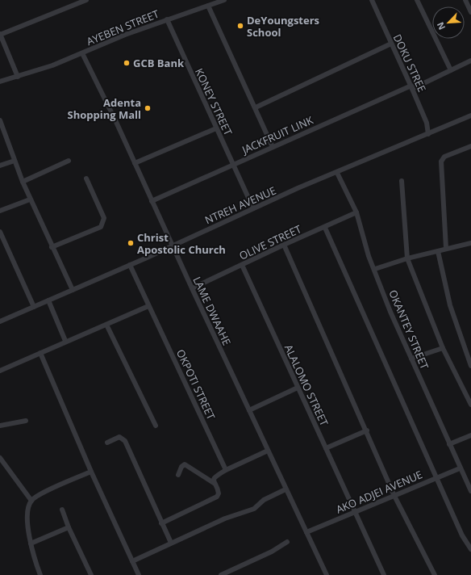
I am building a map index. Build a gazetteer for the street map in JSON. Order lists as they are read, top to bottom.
{
  "streets": {
    "street": [
      "AYEBEN STREET",
      "DOKU STREE",
      "KONEY STREET",
      "JACKFRUIT LINK",
      "NTREH AVENUE",
      "OLIVE STREET",
      "LAME DWAAHE",
      "OKANTEY STREET",
      "OKPOTI STREET",
      "ALALOMO STREET",
      "AKO ADJEI AVENUE"
    ]
  },
  "crossings": [
    ["AYEBEN STREET", "KONEY STREET"],
    ["AYEBEN STREET", "LAME DWAAHE"],
    ["DOKU STREE", "JACKFRUIT LINK"],
    ["DOKU STREE", "NTREH AVENUE"],
    ["KONEY STREET", "JACKFRUIT LINK"],
    ["KONEY STREET", "NTREH AVENUE"],
    ["JACKFRUIT LINK", "LAME DWAAHE"],
    ["NTREH AVENUE", "LAME DWAAHE"],
    ["NTREH AVENUE", "OKANTEY STREET"],
    ["NTREH AVENUE", "OKPOTI STREET"],
    ["OLIVE STREET", "LAME DWAAHE"],
    ["OLIVE STREET", "OKANTEY STREET"],
    ["OLIVE STREET", "ALALOMO STREET"],
    ["LAME DWAAHE", "AKO ADJEI AVENUE"],
    ["OKANTEY STREET", "AKO ADJEI AVENUE"],
    ["ALALOMO STREET", "AKO ADJEI AVENUE"]
  ],
  "places": [
    "DeYoungsters School",
    "GCB Bank",
    "Adenta Shopping Mall",
    "Christ Apostolic Church"
  ],
  "north": "bottom left"
}
